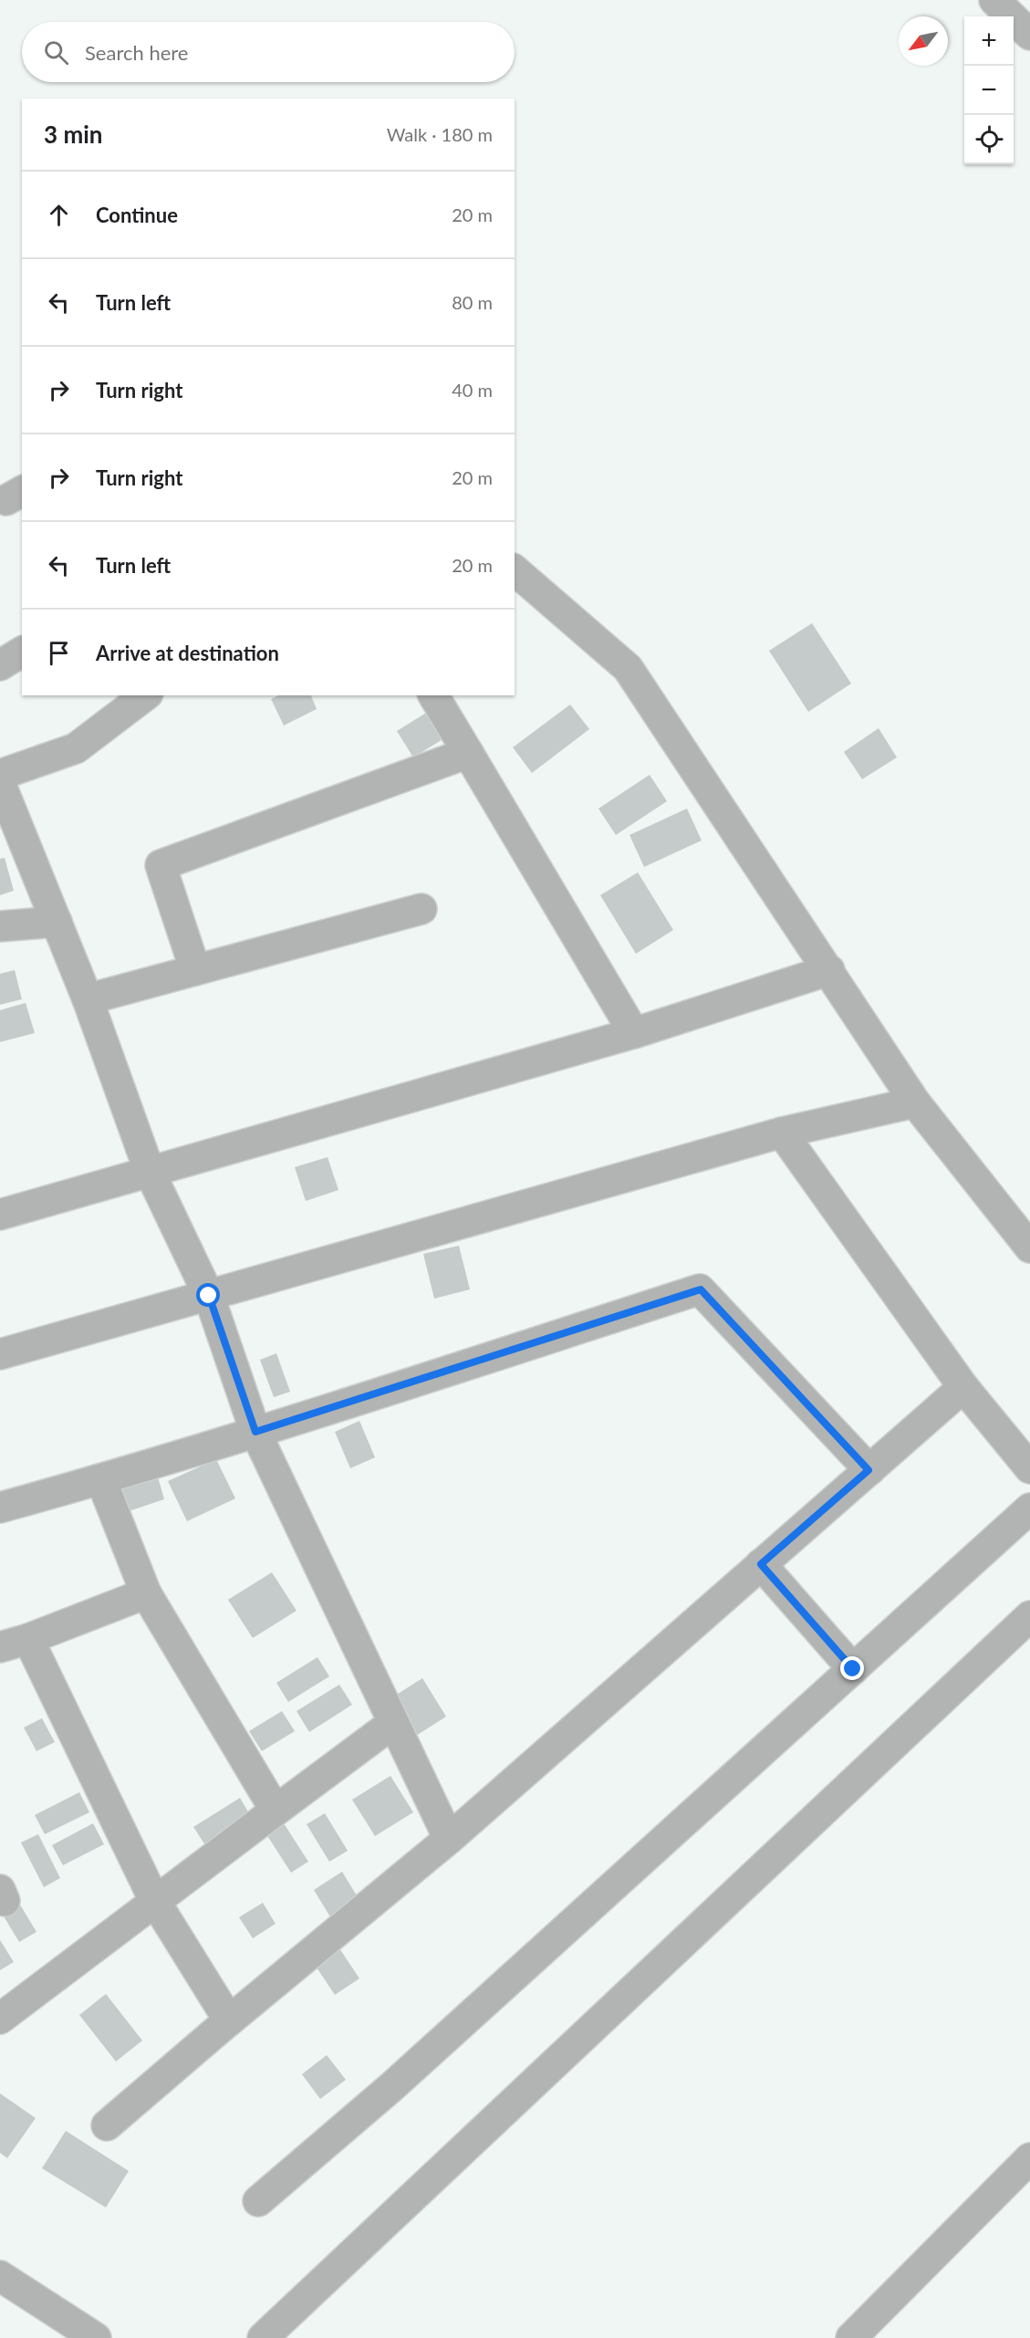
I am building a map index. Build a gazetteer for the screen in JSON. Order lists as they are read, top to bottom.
{
  "north": "bottom left",
  "page": {
    "map_buttons": ["+", "−"],
    "search": "Search here",
    "heading": ["3 min", "Walk · 180 m"],
    "list": [
      ["Continue", "20 m"],
      ["Turn left", "80 m"],
      ["Turn right", "40 m"],
      ["Turn right", "20 m"],
      ["Turn left", "20 m"],
      "Arrive at destination"
    ]
  }
}
